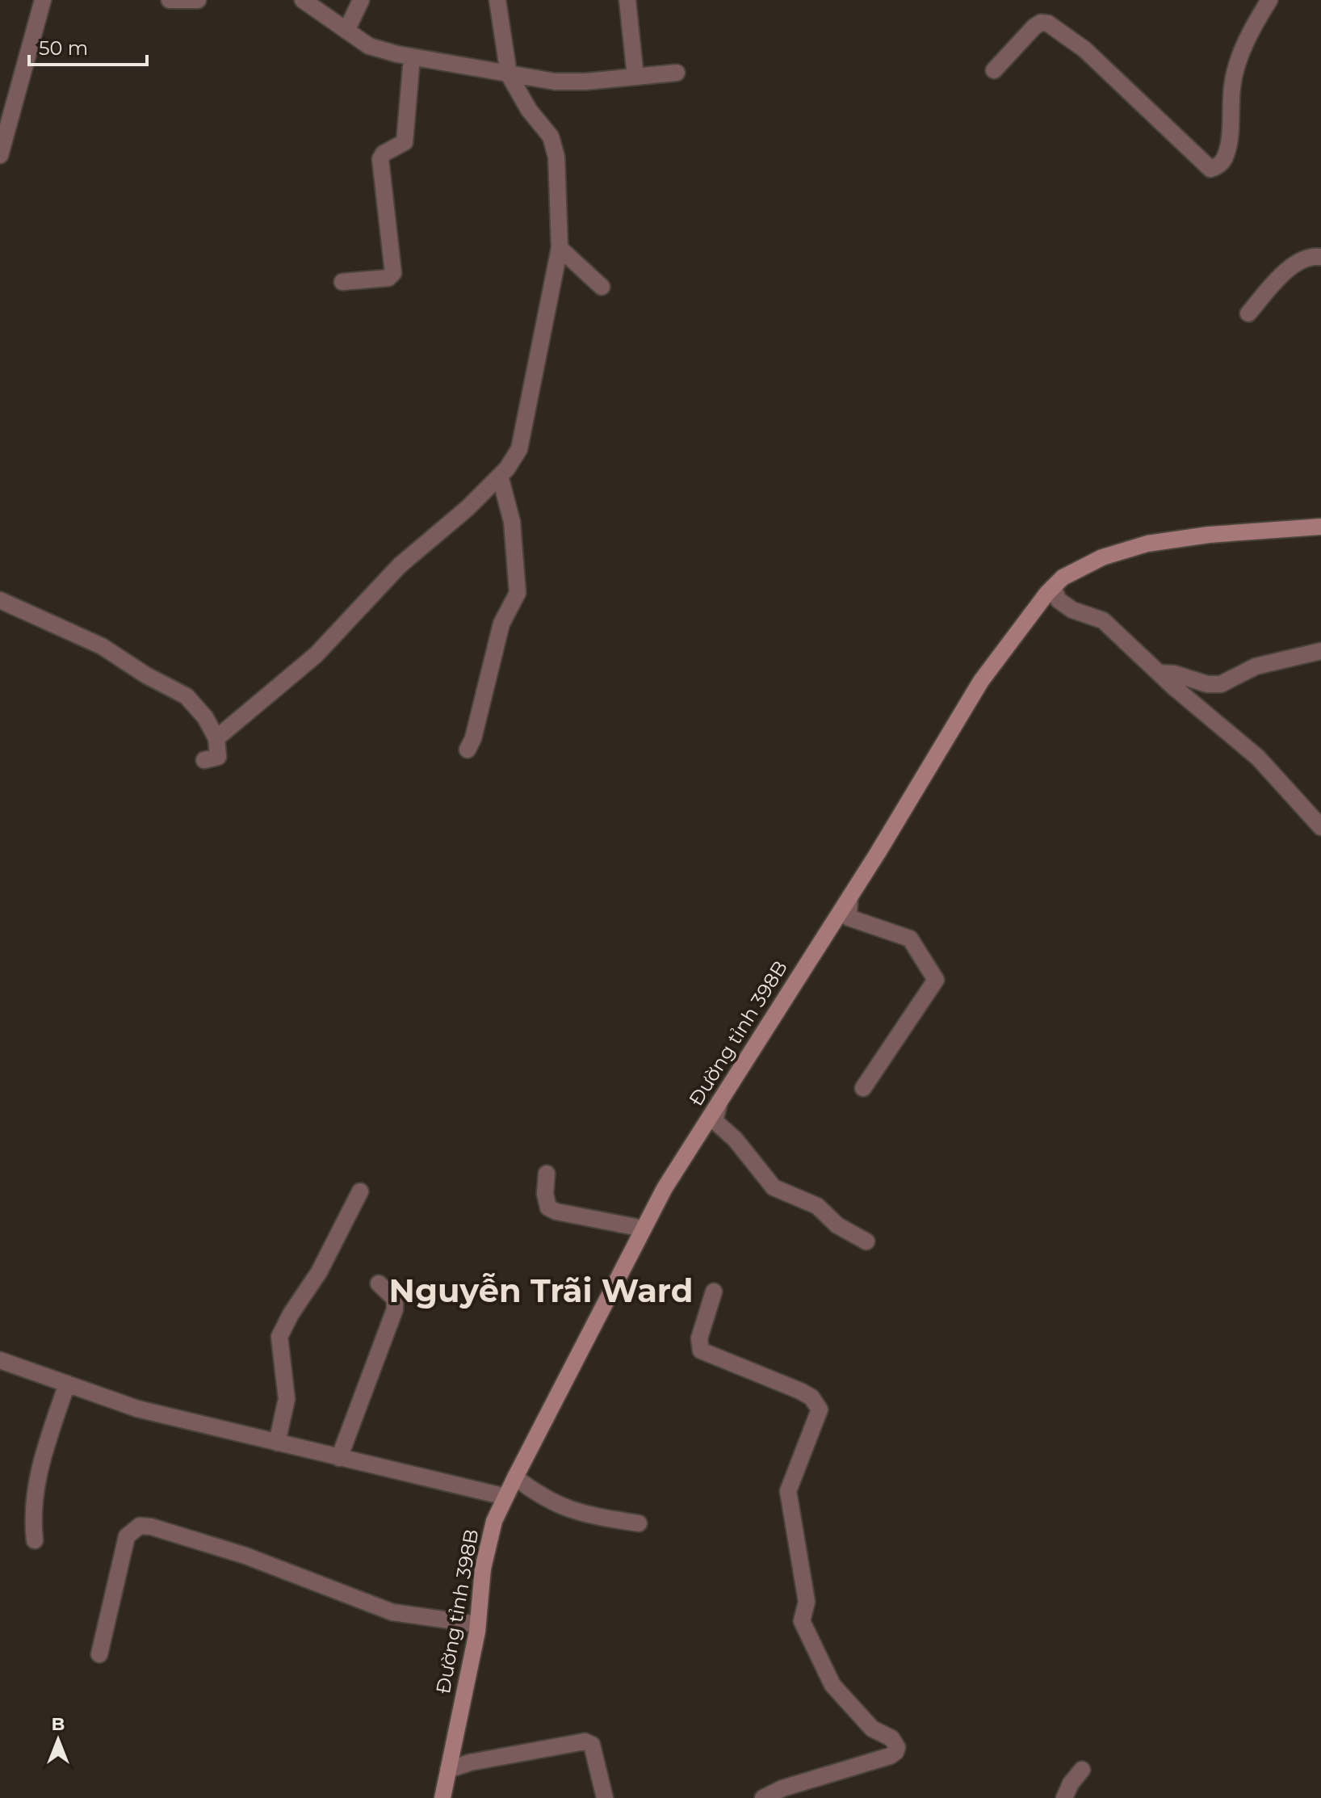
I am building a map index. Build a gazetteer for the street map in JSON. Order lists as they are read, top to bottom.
{
  "streets": {
    "main road": ["Đường tỉnh 398B"]
  },
  "districts": ["Nguyễn Trãi Ward"],
  "scale_bar": "50 m",
  "north": "top"
}
